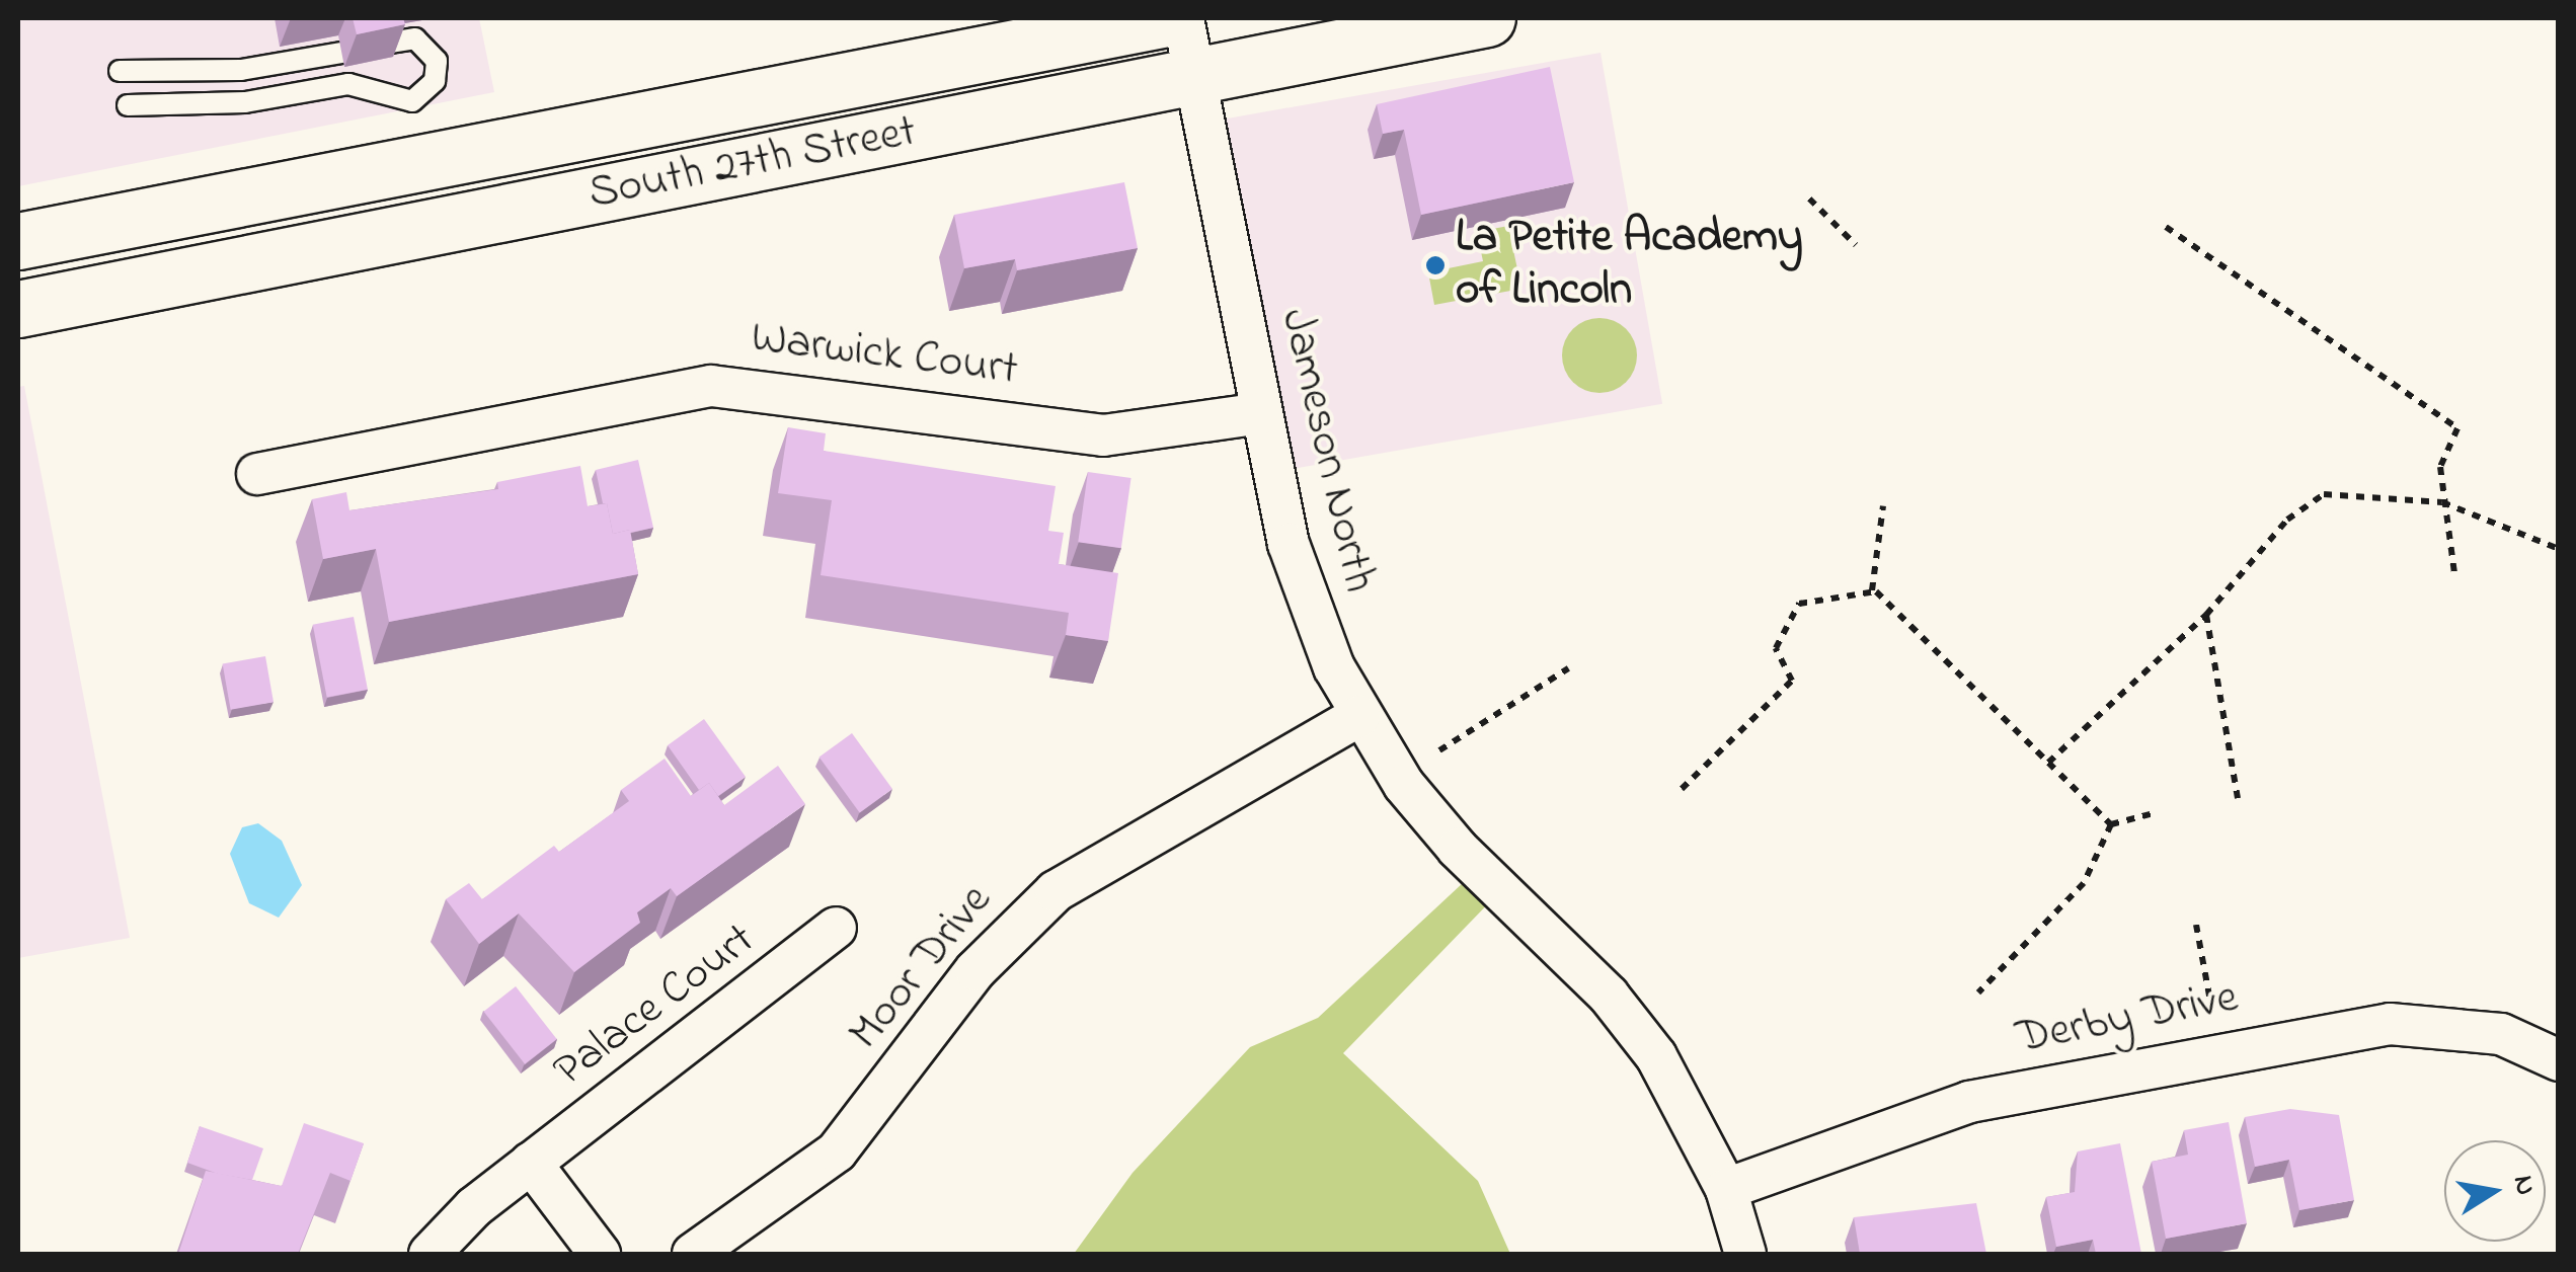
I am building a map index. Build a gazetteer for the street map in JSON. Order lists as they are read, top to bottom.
{
  "streets": {
    "main road": ["South 27th Street"],
    "street": [
      "Warwick Court",
      "Jameson North",
      "Moor Drive",
      "Palace Court",
      "Derby Drive"
    ]
  },
  "crossings": [
    ["South 27th Street", "Jameson North"],
    ["Warwick Court", "Jameson North"],
    ["Jameson North", "Moor Drive"],
    ["Jameson North", "Derby Drive"]
  ],
  "places": ["La Petite Academy of Lincoln"],
  "north": "right"
}
